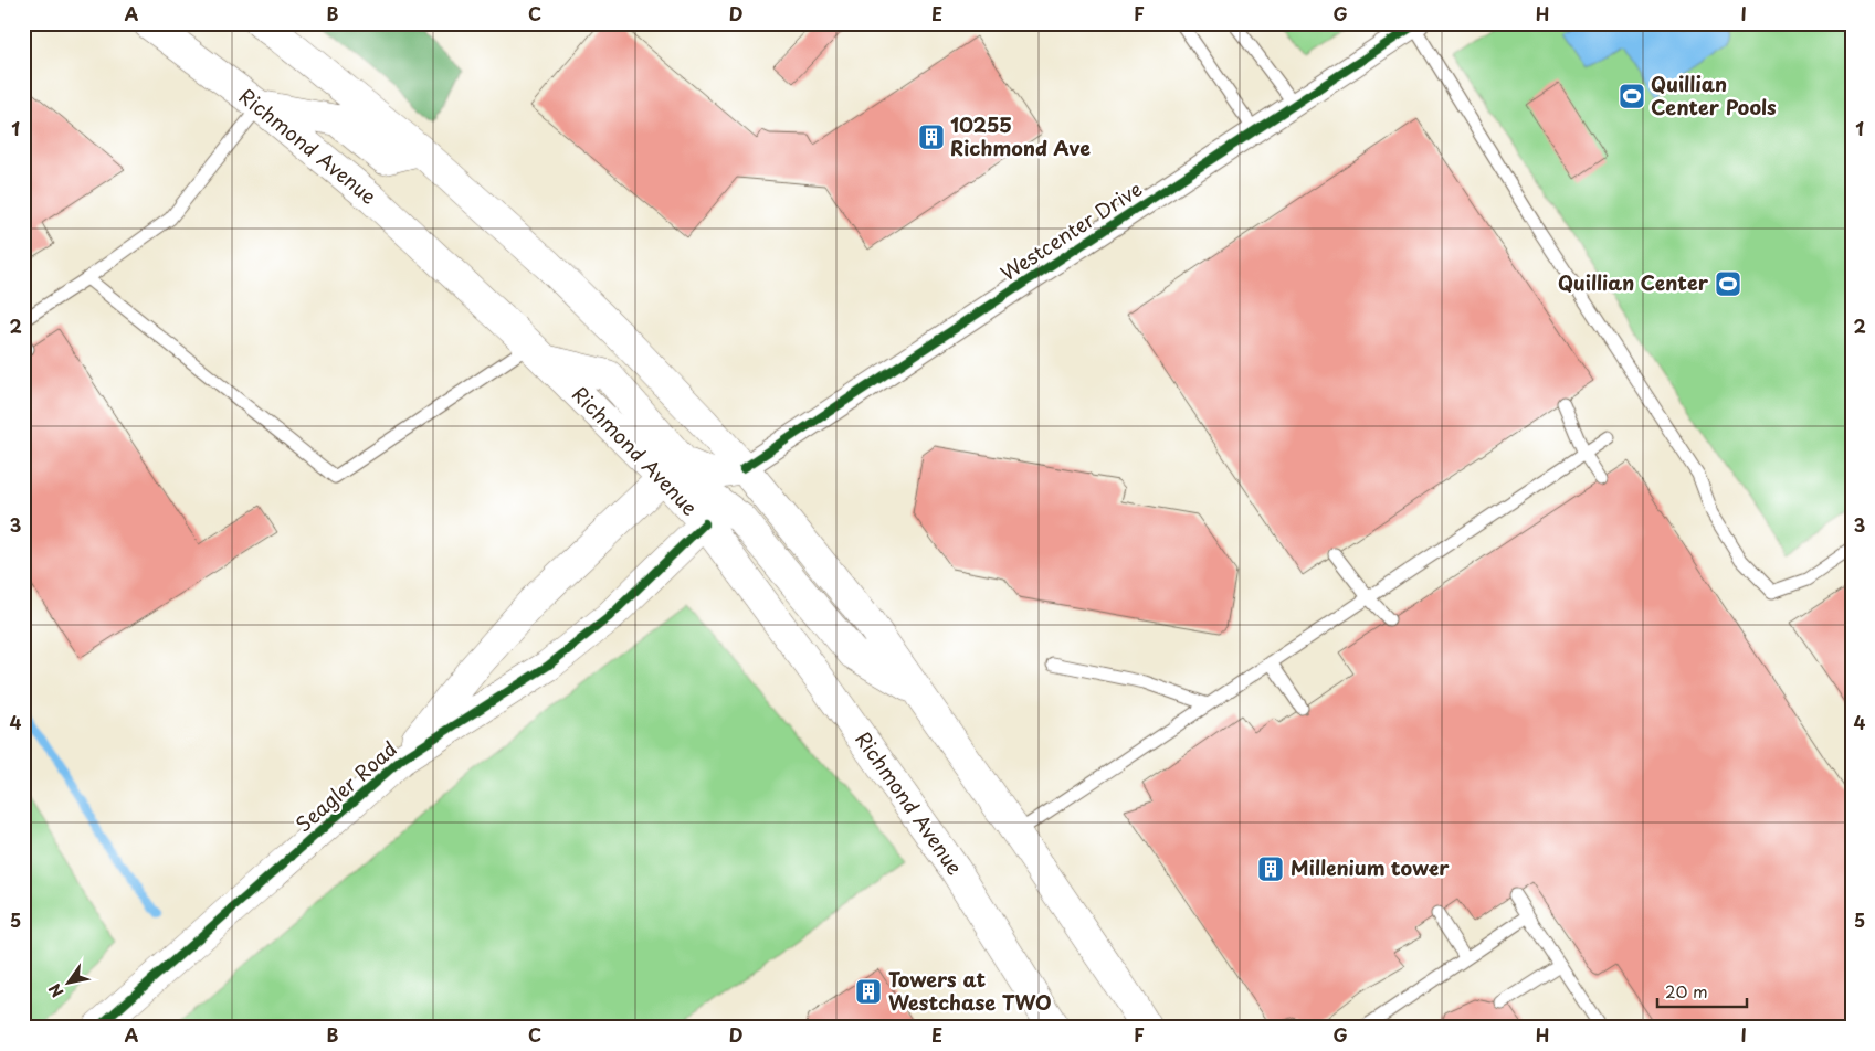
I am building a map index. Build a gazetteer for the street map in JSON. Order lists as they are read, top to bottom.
{
  "streets": {
    "main road": ["Richmond Avenue", "Seagler Road"],
    "street": ["Westcenter Drive"]
  },
  "crossings": [
    ["Richmond Avenue", "Seagler Road"]
  ],
  "places": {
    "sports": ["Quillian Center Pools", "Quillian Center"],
    "building": ["10255 Richmond Ave", "Millenium tower", "Towers at Westchase TWO"]
  },
  "scale_bar": "20 m",
  "north": "bottom left",
  "grid": {
    "columns": [
      "A",
      "B",
      "C",
      "D",
      "E",
      "F",
      "G",
      "H",
      "I"
    ],
    "rows": [
      "1",
      "2",
      "3",
      "4",
      "5"
    ]
  }
}
